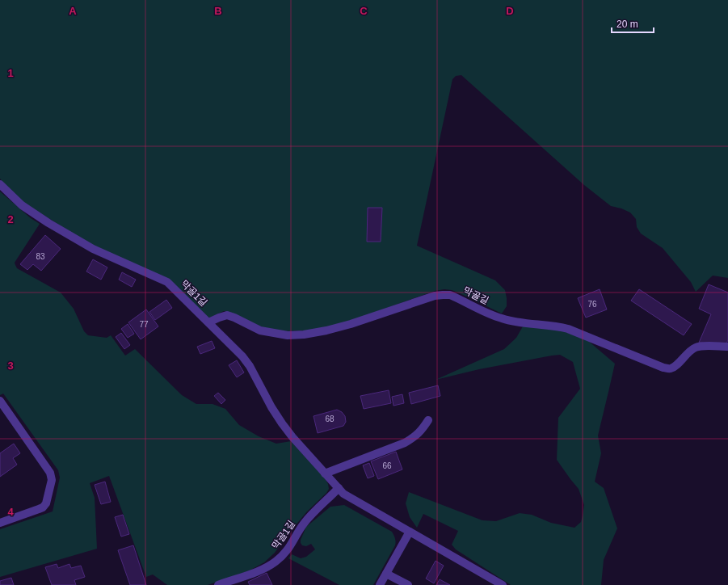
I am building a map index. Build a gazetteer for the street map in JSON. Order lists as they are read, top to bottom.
{
  "streets": {
    "lane": ["막골1길", "막골길"]
  },
  "crossings": [
    ["막골1길", "막골길"]
  ],
  "house_numbers": [
    "83",
    "76",
    "77",
    "68",
    "66"
  ],
  "scale_bar": "20 m",
  "grid": {
    "columns": [
      "A",
      "B",
      "C",
      "D"
    ],
    "rows": [
      "1",
      "2",
      "3",
      "4"
    ]
  }
}
